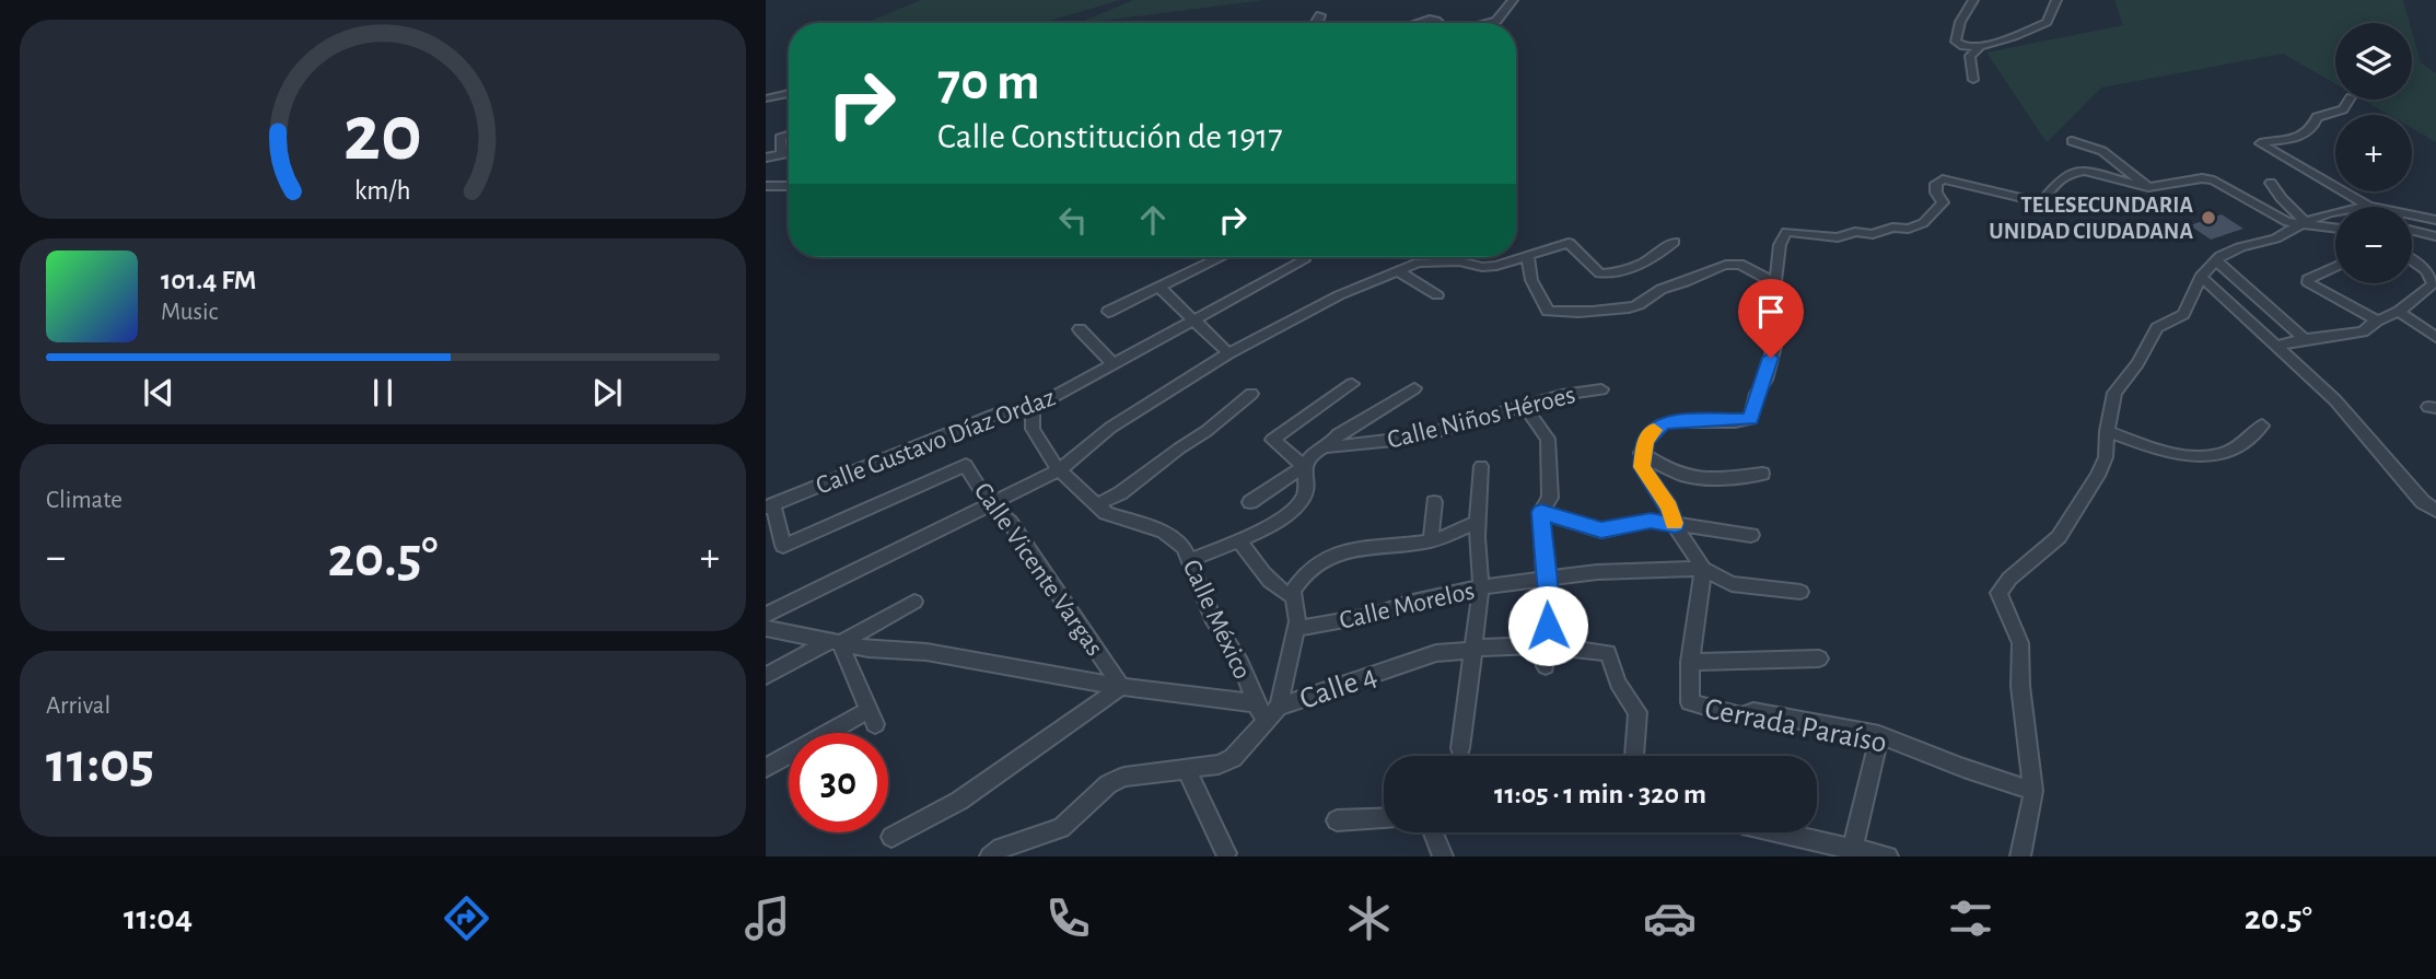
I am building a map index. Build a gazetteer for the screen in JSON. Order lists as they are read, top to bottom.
{
  "streets": {
    "street": [
      "Calle Niños Héroes",
      "Calle Gustavo Díaz Ordaz",
      "Calle Vicente Vargas",
      "Calle Morelos",
      "Calle México",
      "Calle 4",
      "Cerrada Paraíso"
    ]
  },
  "crossings": [
    ["Calle Gustavo Díaz Ordaz", "Calle Vicente Vargas"],
    ["Calle Gustavo Díaz Ordaz", "Calle México"],
    ["Calle México", "Calle 4"]
  ],
  "places": ["TELESECUNDARIA UNIDAD CIUDADANA"],
  "page": {
    "map_buttons": ["+", "−"],
    "turn": ["70 m", "Calle Constitución de 1917"],
    "song": ["101.4 FM", "Music"],
    "tile": [
      "Climate",
      ["Arrival", "11:05"]
    ],
    "heat": ["−", "20.5°", "+"],
    "limit": "30",
    "trip": "11:05 · 1 min · 320 m",
    "tabs": ["11:04", "20.5°"],
    "gauge": ["20", "km/h"]
  }
}
